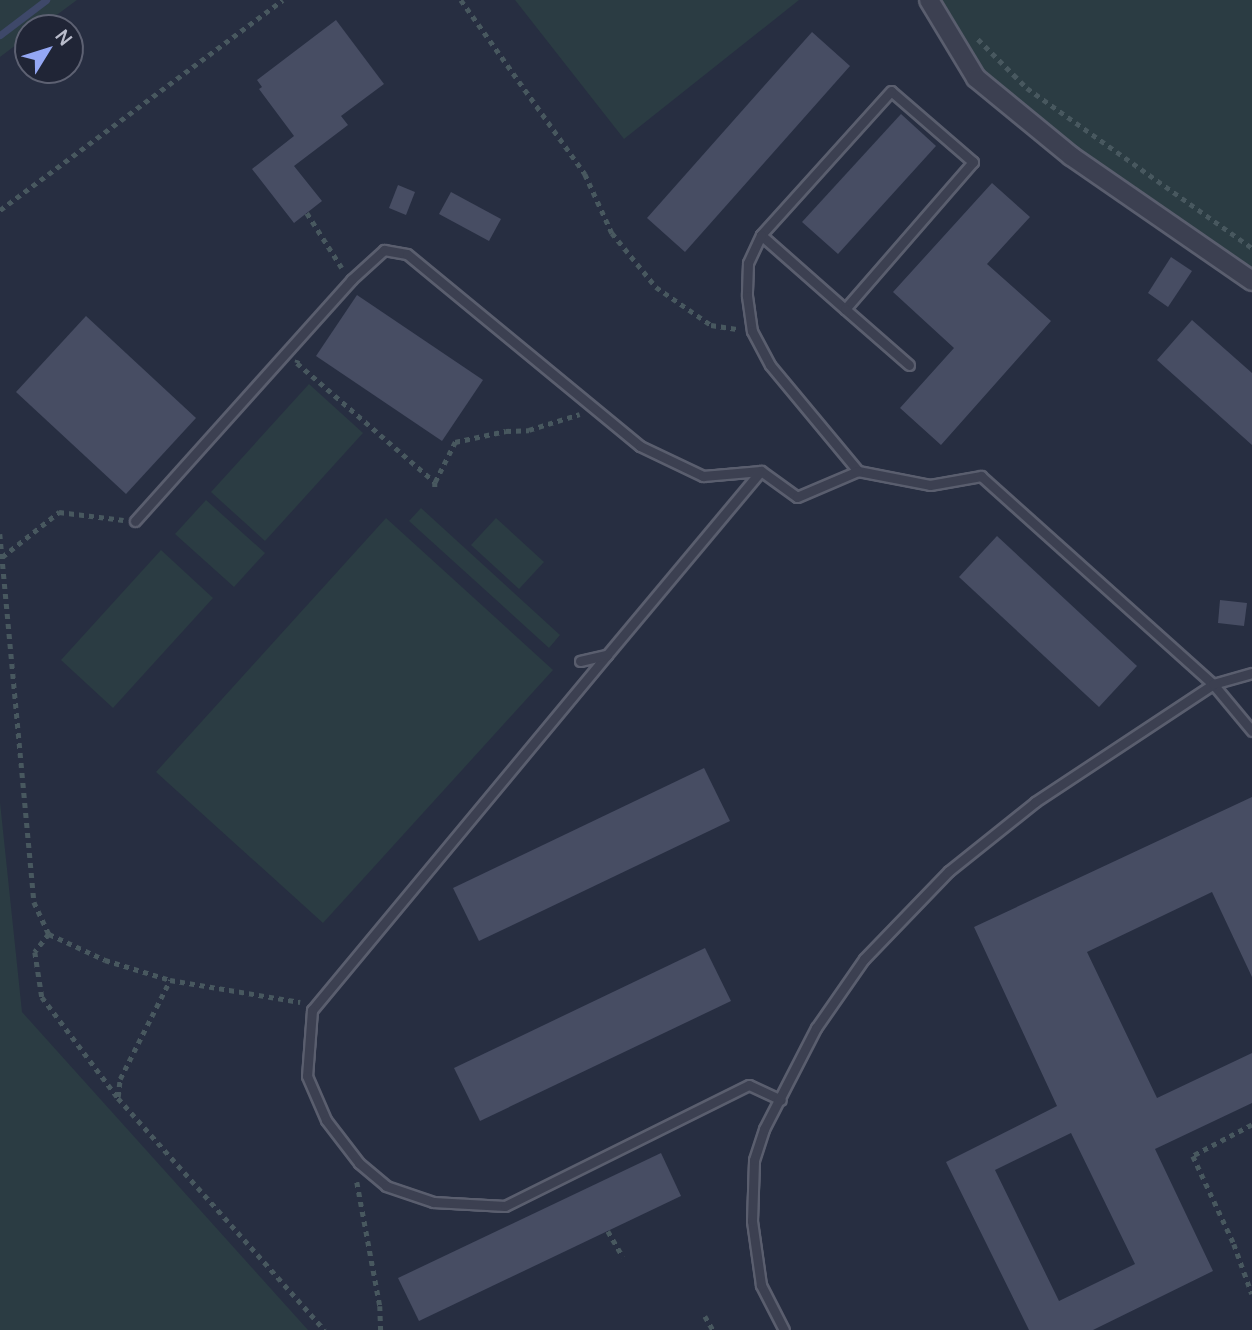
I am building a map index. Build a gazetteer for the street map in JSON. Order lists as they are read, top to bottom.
{
  "north": "top right"
}
